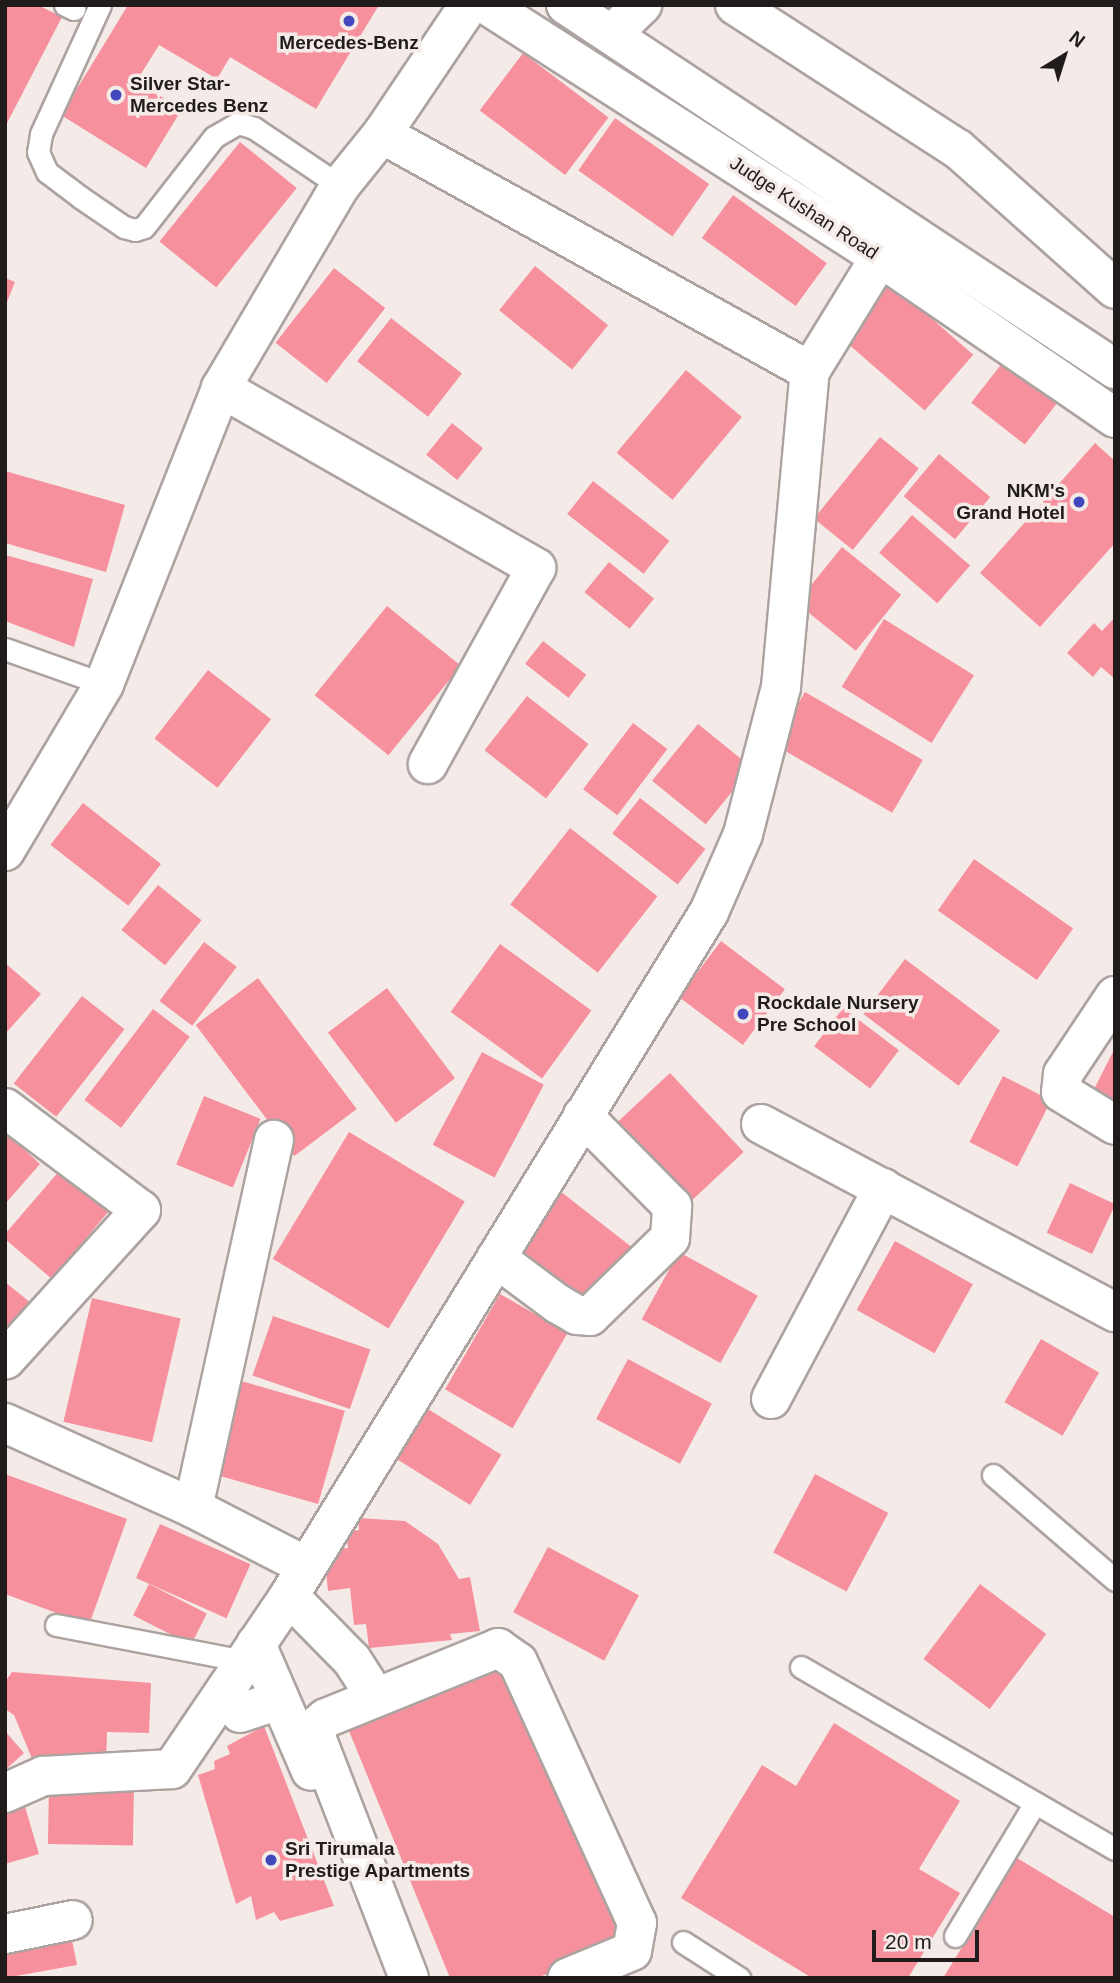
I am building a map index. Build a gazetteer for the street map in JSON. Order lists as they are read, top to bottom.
{
  "streets": {
    "street": ["Judge Kushan Road"]
  },
  "places": [
    "Mercedes-Benz",
    "Silver Star- Mercedes Benz",
    "NKM's Grand Hotel",
    "Rockdale Nursery Pre School",
    "Sri Tirumala Prestige Apartments"
  ],
  "scale_bar": "20 m",
  "north": "top right"
}
